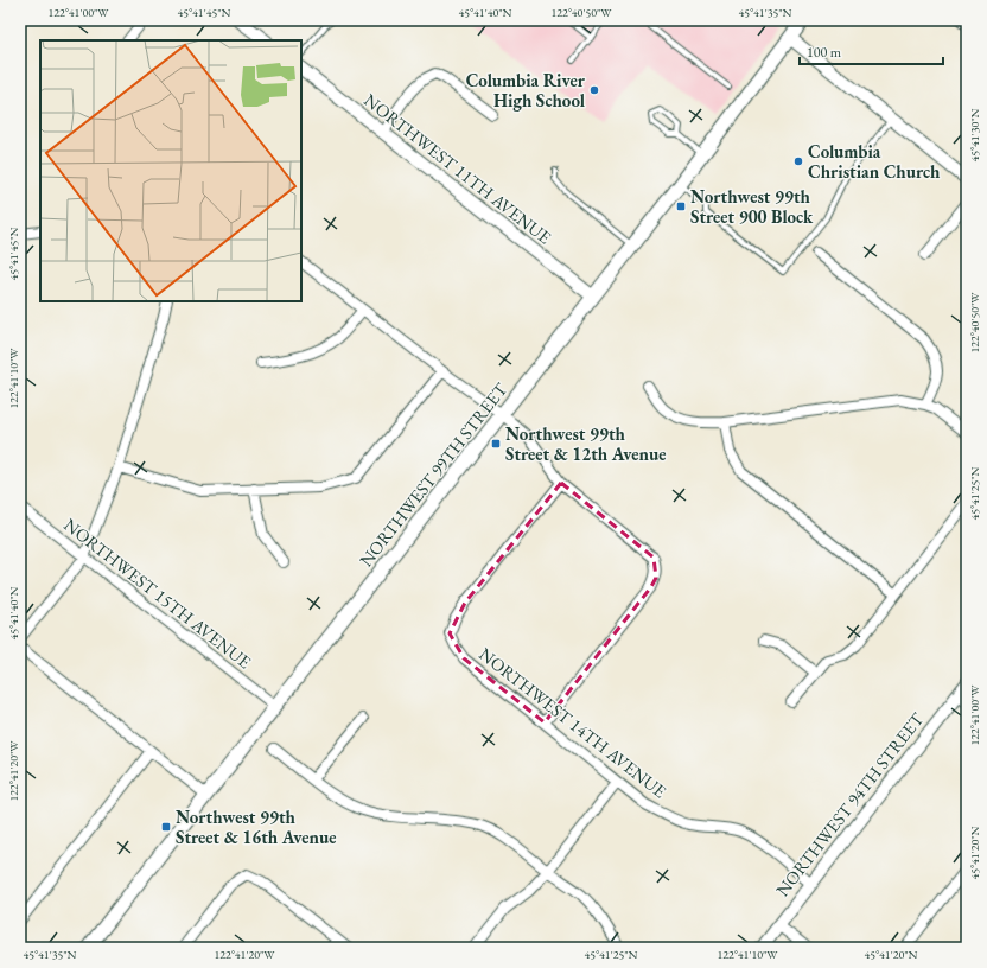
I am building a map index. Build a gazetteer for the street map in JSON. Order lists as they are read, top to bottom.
{
  "streets": {
    "main road": ["NORTHWEST 99TH STREET"],
    "street": [
      "NORTHWEST 11TH AVENUE",
      "NORTHWEST 15TH AVENUE",
      "NORTHWEST 14TH AVENUE",
      "NORTHWEST 94TH STREET"
    ]
  },
  "crossings": [
    ["NORTHWEST 11TH AVENUE", "NORTHWEST 99TH STREET"],
    ["NORTHWEST 99TH STREET", "NORTHWEST 15TH AVENUE"],
    ["NORTHWEST 14TH AVENUE", "NORTHWEST 94TH STREET"]
  ],
  "places": {
    "other": ["Columbia River High School", "Columbia Christian Church"],
    "transit": ["Northwest 99th Street 900 Block", "Northwest 99th Street & 12th Avenue", "Northwest 99th Street & 16th Avenue"]
  },
  "scale_bar": "100 m",
  "coordinates": [
    "122°41'00\"W",
    "45°41'45\"N",
    "45°41'40\"N",
    "122°40'50\"W",
    "45°41'35\"N",
    "45°41'30\"N",
    "122°41'10\"W",
    "45°41'25\"N",
    "122°41'20\"W",
    "45°41'20\"N"
  ]
}
